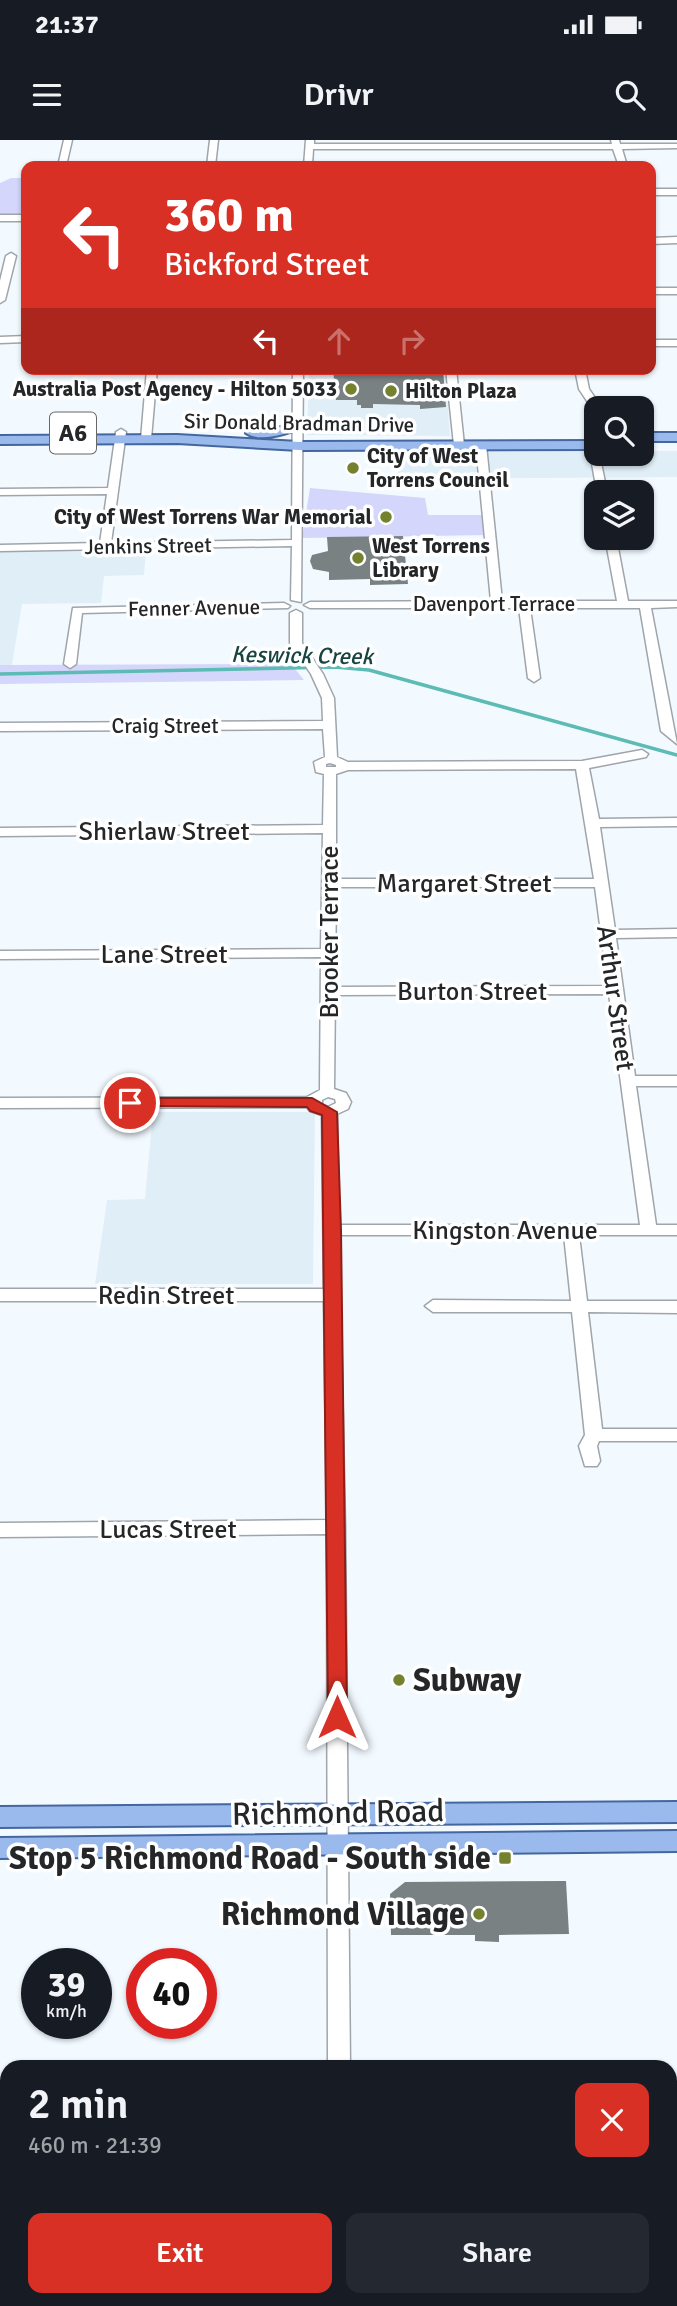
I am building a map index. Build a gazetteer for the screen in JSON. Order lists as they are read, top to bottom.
{
  "streets": {
    "main road": ["Sir Donald Bradman Drive", "A6", "Richmond Road"],
    "street": [
      "Jenkins Street",
      "Davenport Terrace",
      "Fenner Avenue",
      "Craig Street",
      "Shierlaw Street",
      "Margaret Street",
      "Brooker Terrace",
      "Lane Street",
      "Burton Street",
      "Arthur Street",
      "Kingston Avenue",
      "Redin Street",
      "Lucas Street"
    ]
  },
  "crossings": [
    ["Sir Donald Bradman Drive", "Brooker Terrace"],
    ["Jenkins Street", "Brooker Terrace"],
    ["Davenport Terrace", "Fenner Avenue"],
    ["Davenport Terrace", "Brooker Terrace"],
    ["Fenner Avenue", "Brooker Terrace"],
    ["Craig Street", "Brooker Terrace"],
    ["Shierlaw Street", "Brooker Terrace"],
    ["Margaret Street", "Brooker Terrace"],
    ["Margaret Street", "Arthur Street"],
    ["Brooker Terrace", "Lane Street"],
    ["Brooker Terrace", "Burton Street"],
    ["Burton Street", "Arthur Street"],
    ["Arthur Street", "Kingston Avenue"]
  ],
  "water": ["Keswick Creek"],
  "places": {
    "other": [
      "Australia Post Agency - Hilton 5033",
      "Hilton Plaza",
      "City of West Torrens Council",
      "City of West Torrens War Memorial",
      "West Torrens Library",
      "Subway",
      "Richmond Village"
    ],
    "transit": ["Stop 5 Richmond Road - South side"]
  },
  "page": {
    "status": "21:37",
    "header": "Drivr",
    "turn": ["360 m", "Bickford Street"],
    "speed": "39 km/h",
    "limit": "40",
    "heading": ["2 min", "460 m · 21:39"],
    "buttons": ["Exit", "Share"]
  }
}
